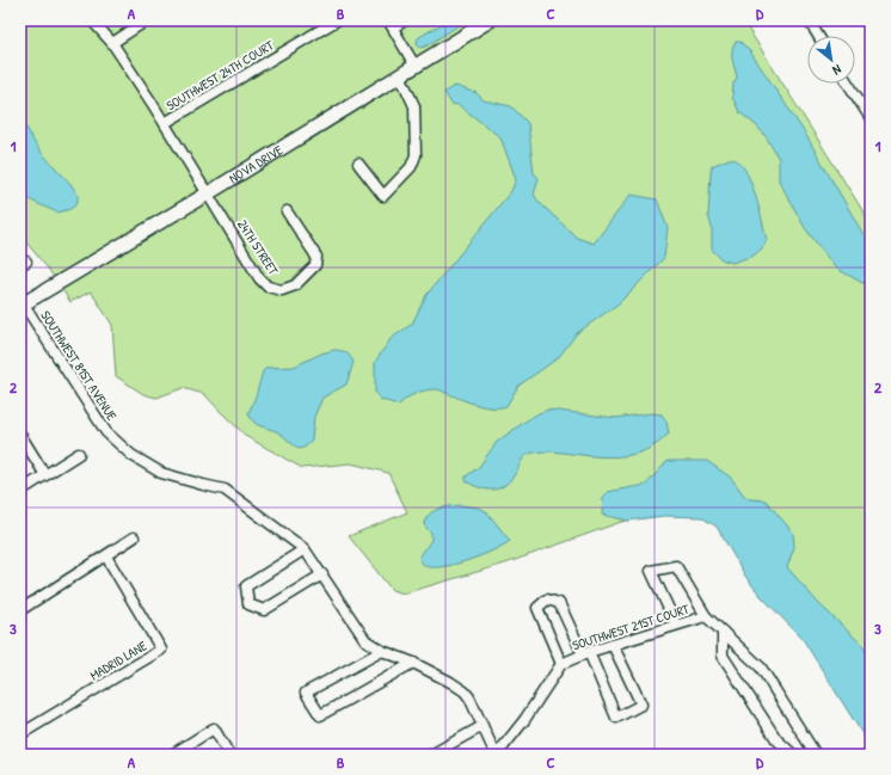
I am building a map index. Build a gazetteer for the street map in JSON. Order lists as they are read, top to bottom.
{
  "streets": {
    "street": [
      "SOUTHWEST 24TH COURT",
      "NOVA DRIVE",
      "24TH STREET",
      "SOUTHWEST 81ST AVENUE",
      "SOUTHWEST 21ST COURT",
      "MADRID LANE"
    ]
  },
  "crossings": [
    ["NOVA DRIVE", "24TH STREET"],
    ["NOVA DRIVE", "SOUTHWEST 81ST AVENUE"],
    ["SOUTHWEST 81ST AVENUE", "SOUTHWEST 21ST COURT"]
  ],
  "north": "bottom right",
  "grid": {
    "columns": [
      "A",
      "B",
      "C",
      "D"
    ],
    "rows": ["1", "2", "3"]
  }
}
